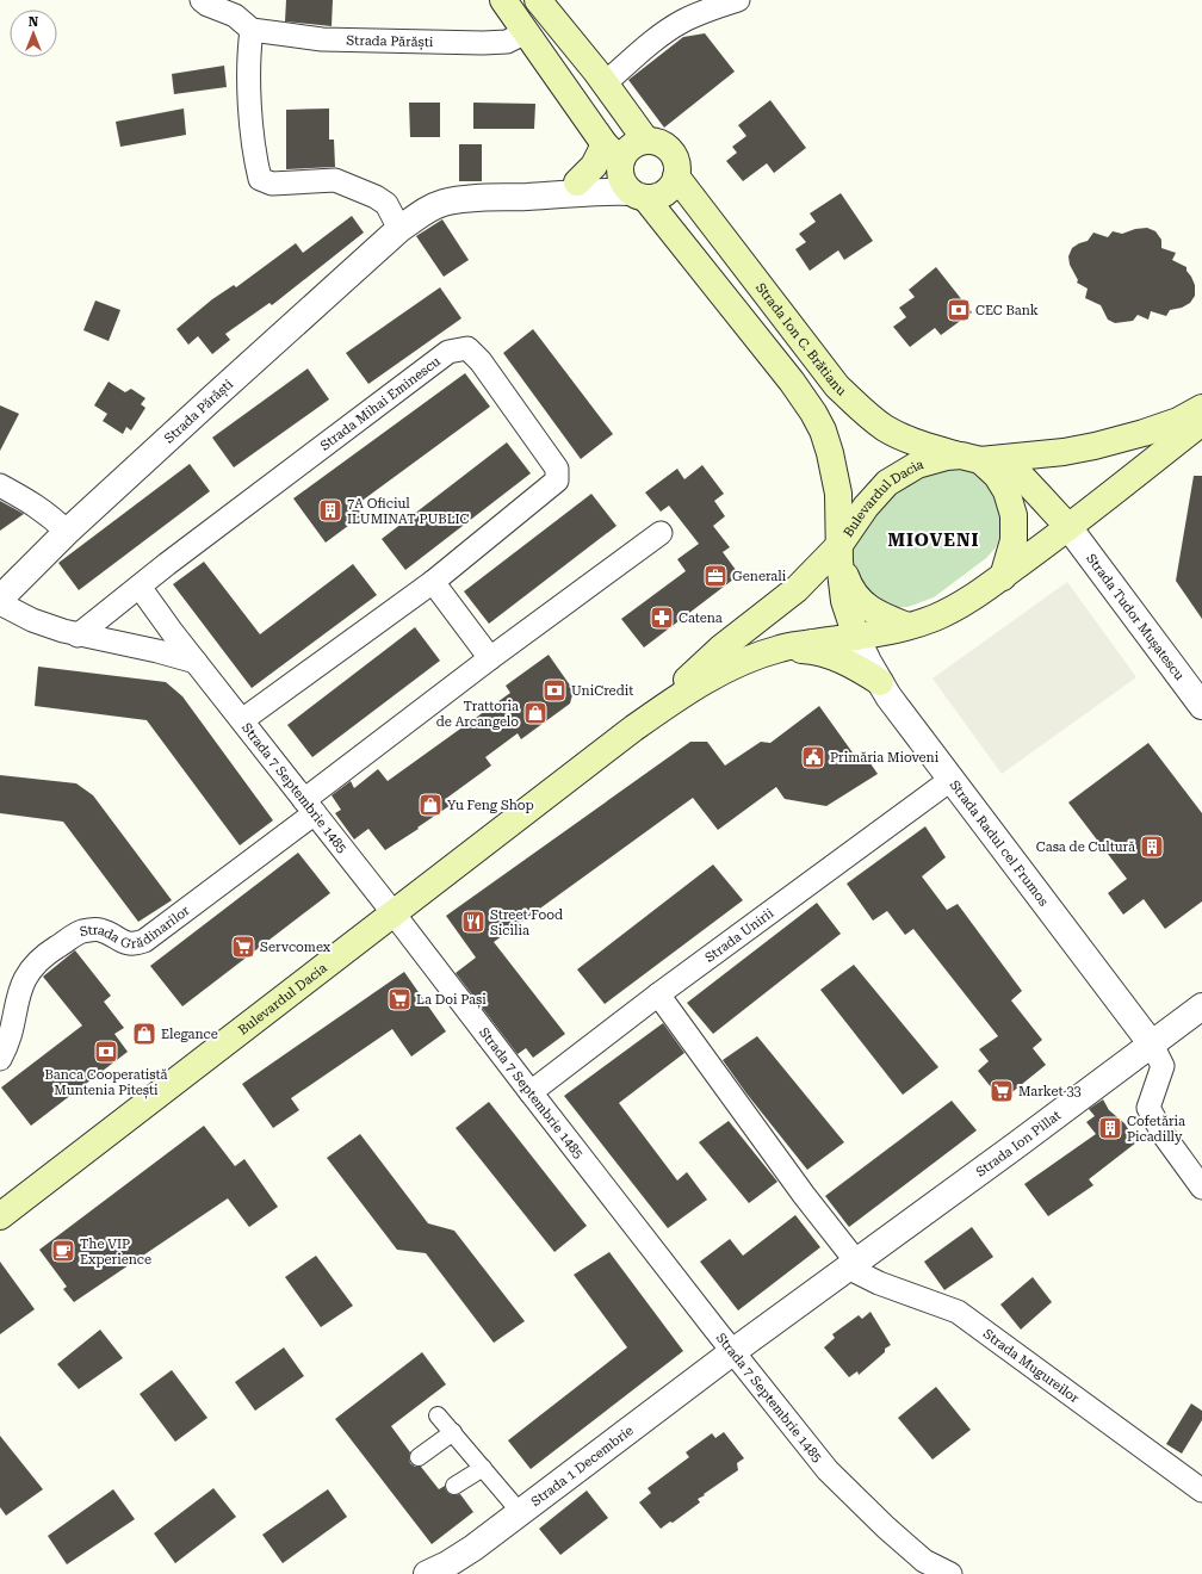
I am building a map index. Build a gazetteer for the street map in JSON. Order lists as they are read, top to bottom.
{
  "streets": {
    "main road": ["Strada Ion C. Brătianu", "Bulevardul Dacia"],
    "street": [
      "Strada Părăști",
      "Strada Mihai Eminescu",
      "Strada Tudor Mușatescu",
      "Strada 7 Septembrie 1485",
      "Strada Radul cel Frumos",
      "Strada Grădinarilor",
      "Strada Unirii",
      "Strada Ion Pillat",
      "Strada Mugureilor",
      "Strada 1 Decembrie"
    ]
  },
  "crossings": [
    ["Strada Părăști", "Strada Ion C. Brătianu"],
    ["Strada Ion C. Brătianu", "Bulevardul Dacia"],
    ["Strada Mihai Eminescu", "Strada 7 Septembrie 1485"],
    ["Bulevardul Dacia", "Strada Tudor Mușatescu"],
    ["Bulevardul Dacia", "Strada 7 Septembrie 1485"],
    ["Bulevardul Dacia", "Strada Radul cel Frumos"],
    ["Strada 7 Septembrie 1485", "Strada Grădinarilor"],
    ["Strada 7 Septembrie 1485", "Strada Unirii"],
    ["Strada 7 Septembrie 1485", "Strada Ion Pillat"],
    ["Strada 7 Septembrie 1485", "Strada 1 Decembrie"],
    ["Strada Radul cel Frumos", "Strada Unirii"],
    ["Strada Radul cel Frumos", "Strada Ion Pillat"],
    ["Strada Ion Pillat", "Strada Mugureilor"],
    ["Strada Ion Pillat", "Strada 1 Decembrie"]
  ],
  "districts": ["MIOVENI"],
  "places": {
    "bank": ["CEC Bank", "UniCredit", "Banca Cooperatistă Muntenia Pitești"],
    "building": ["7A Oficiul ILUMINAT PUBLIC", "Casa de Cultură", "Cofetăria Picadilly"],
    "office": ["Generali"],
    "pharmacy": ["Catena"],
    "shop": ["Trattoria de Arcangelo", "Yu Feng Shop", "Elegance"],
    "public building": ["Primăria Mioveni"],
    "restaurant": ["Street Food Sicilia"],
    "supermarket": ["Servcomex", "La Doi Pași", "Market 33"],
    "cafe": ["The VIP Experience"]
  },
  "north": "top"
}
